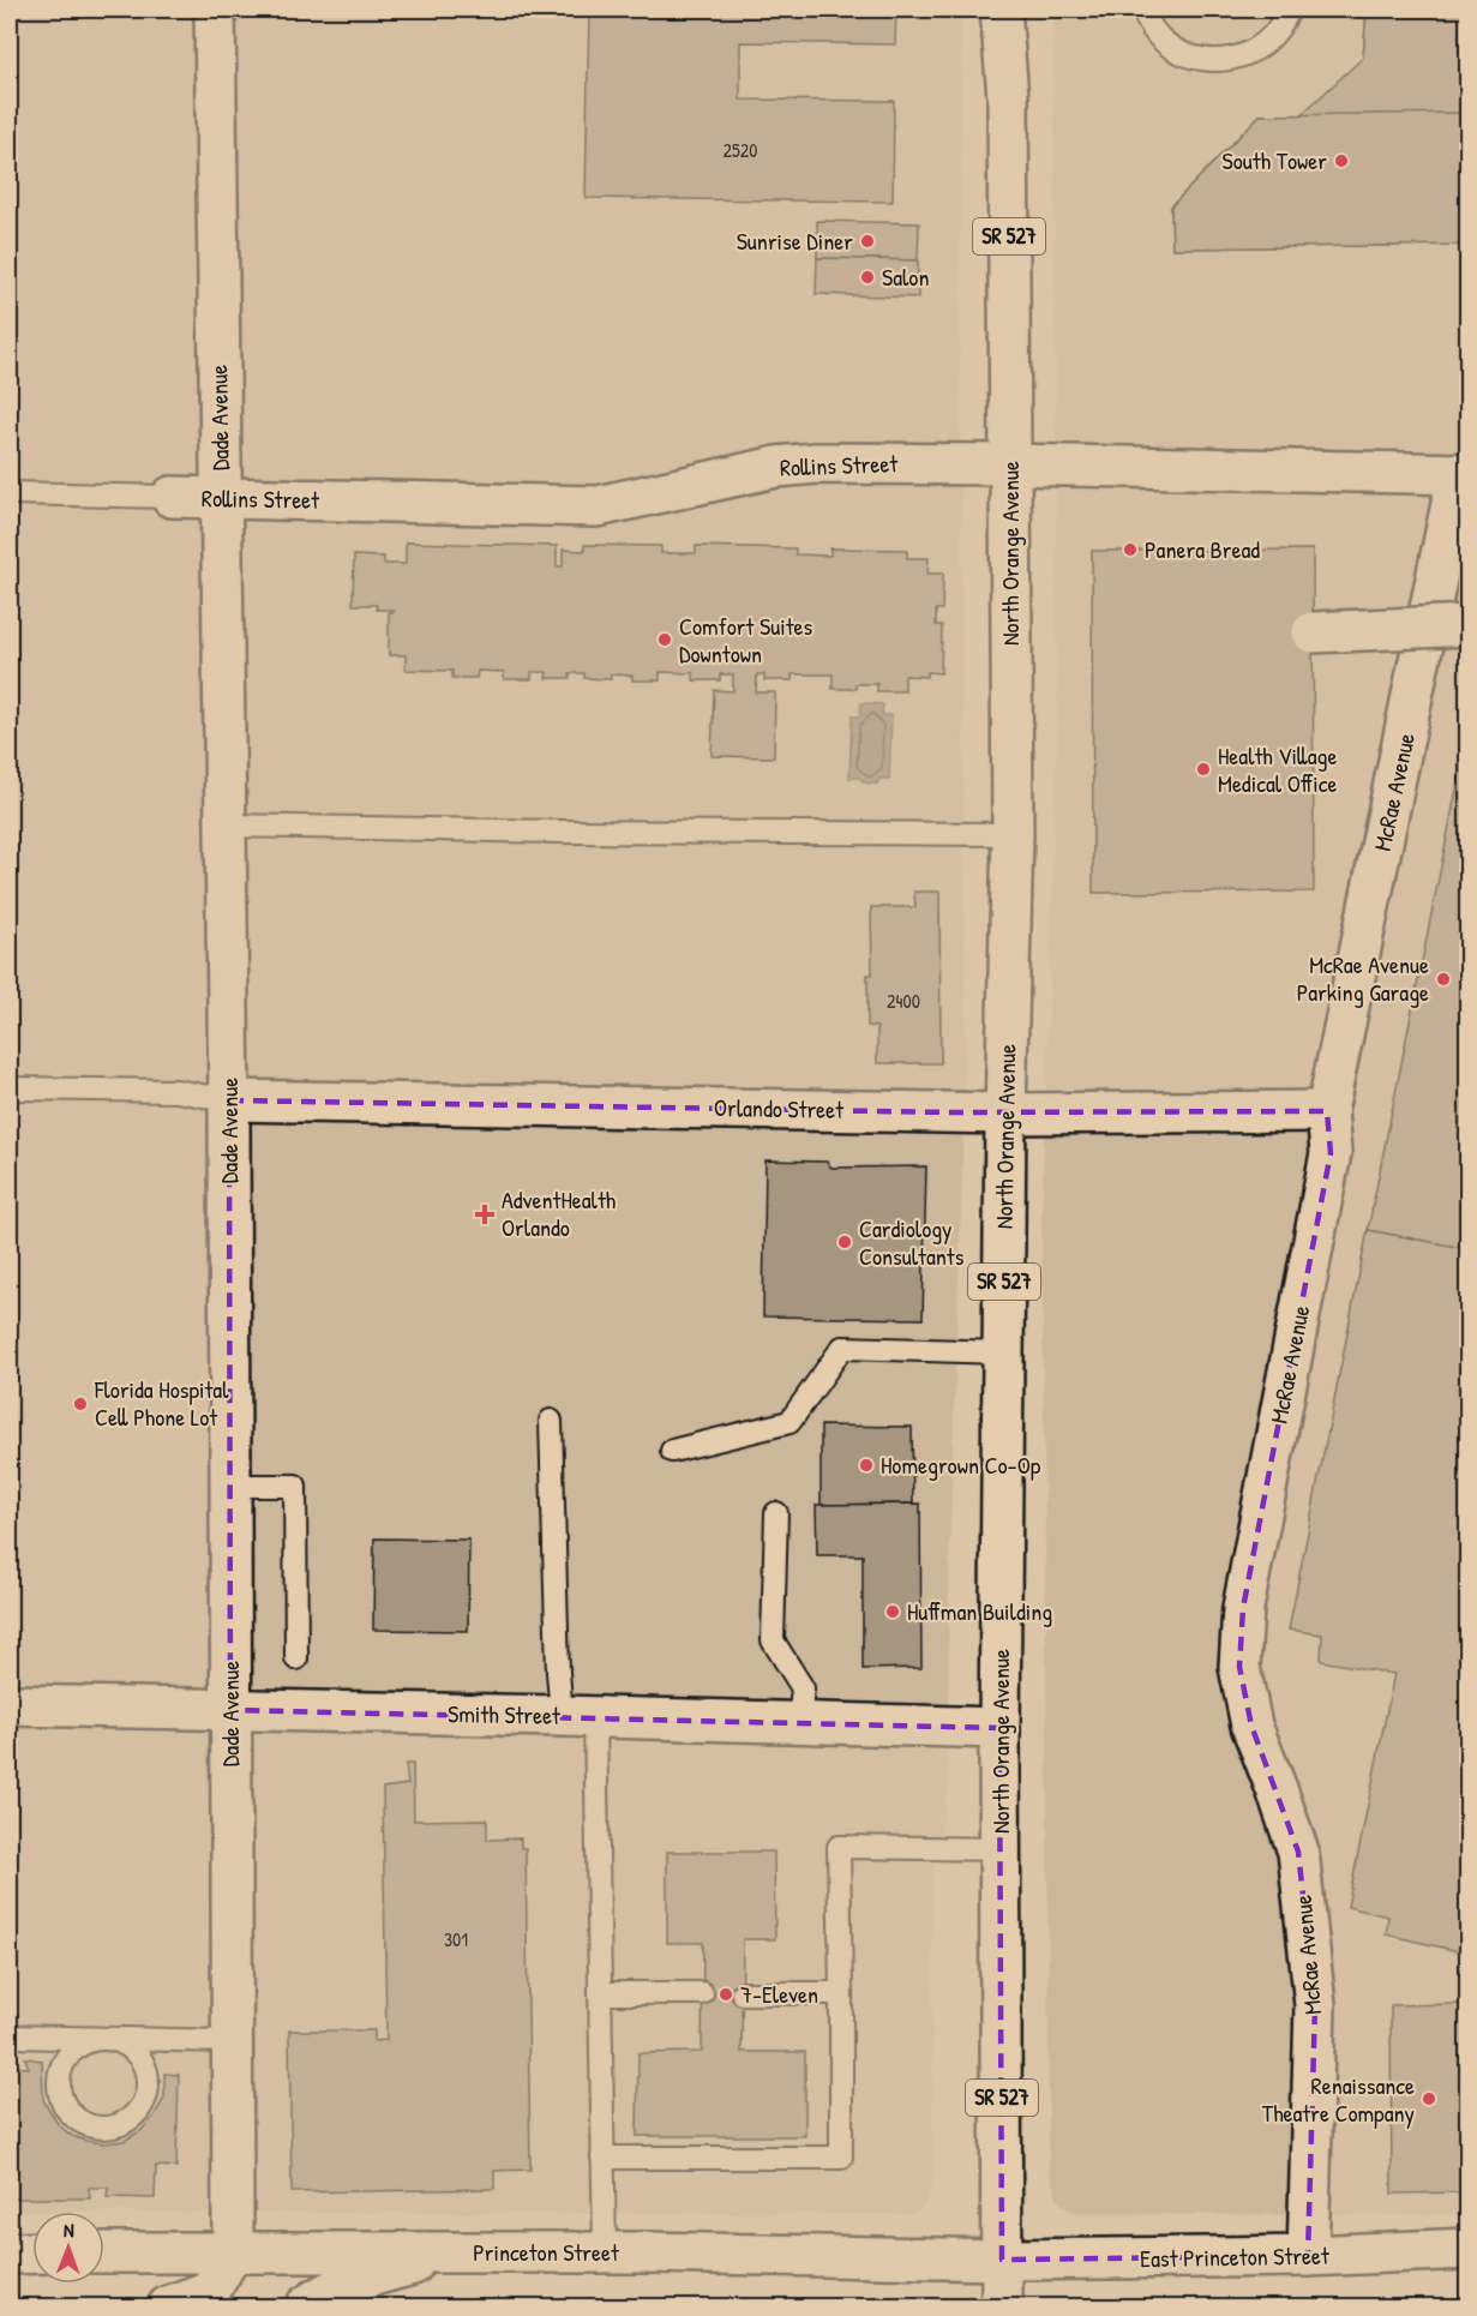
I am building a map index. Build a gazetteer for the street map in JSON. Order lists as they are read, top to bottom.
{
  "streets": {
    "street": [
      "SR 527",
      "Dade Avenue",
      "Rollins Street",
      "North Orange Avenue",
      "McRae Avenue",
      "Orlando Street",
      "Smith Street",
      "Princeton Street",
      "East Princeton Street"
    ]
  },
  "crossings": [
    ["Dade Avenue", "Rollins Street"],
    ["Dade Avenue", "Orlando Street"],
    ["Dade Avenue", "Smith Street"],
    ["Rollins Street", "North Orange Avenue"],
    ["Rollins Street", "McRae Avenue"],
    ["North Orange Avenue", "Orlando Street"],
    ["North Orange Avenue", "Smith Street"],
    ["North Orange Avenue", "Princeton Street"],
    ["North Orange Avenue", "East Princeton Street"],
    ["McRae Avenue", "Orlando Street"],
    ["McRae Avenue", "East Princeton Street"],
    ["Princeton Street", "East Princeton Street"]
  ],
  "places": {
    "other": [
      "South Tower",
      "Sunrise Diner",
      "Salon",
      "Panera Bread",
      "Comfort Suites Downtown",
      "Health Village Medical Office",
      "McRae Avenue Parking Garage",
      "Cardiology Consultants",
      "Florida Hospital Cell Phone Lot",
      "Homegrown Co-Op",
      "Huffman Building",
      "7-Eleven",
      "Renaissance Theatre Company"
    ],
    "health": ["AdventHealth Orlando"]
  },
  "house_numbers": ["2520", "2400", "301"],
  "north": "top"
}
